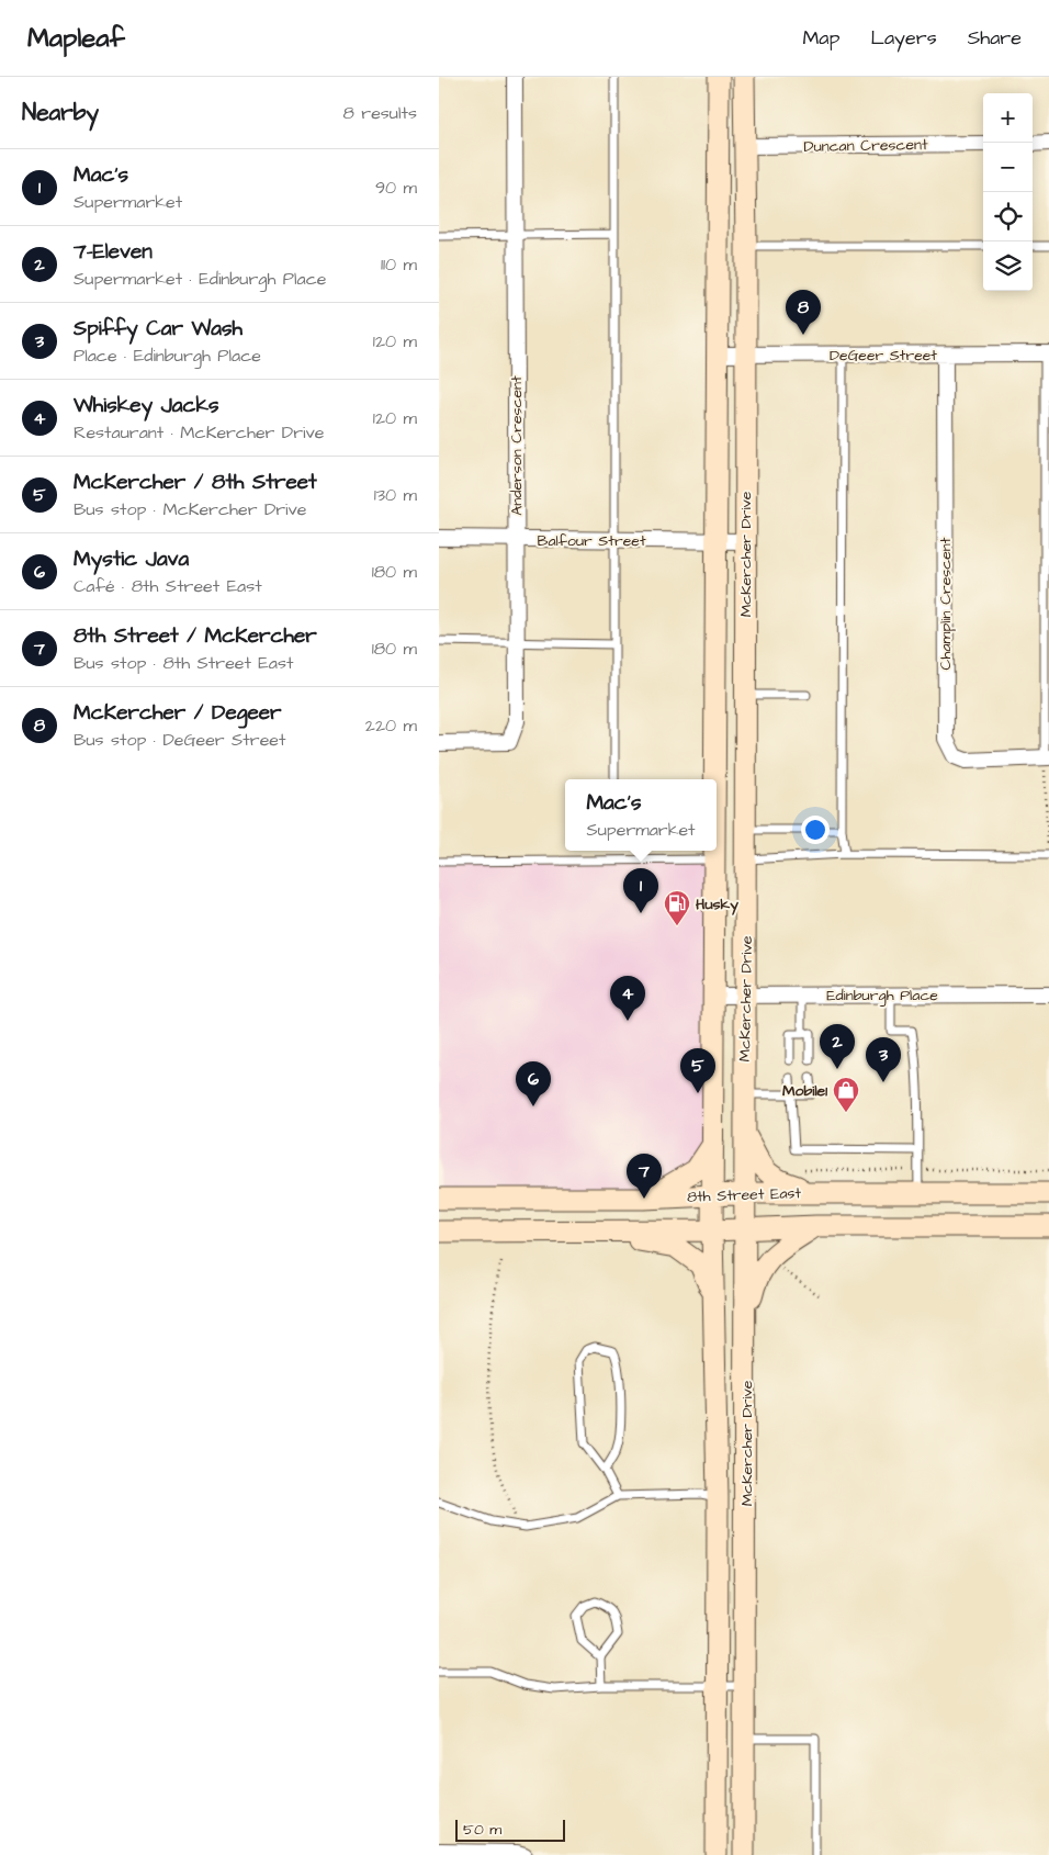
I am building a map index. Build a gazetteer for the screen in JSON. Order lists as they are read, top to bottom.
{
  "streets": {
    "main road": ["McKercher Drive", "8th Street East"],
    "street": [
      "Duncan Crescent",
      "DeGeer Street",
      "Anderson Crescent",
      "Balfour Street",
      "Champlin Crescent",
      "Edinburgh Place"
    ]
  },
  "crossings": [
    ["Duncan Crescent", "McKercher Drive"],
    ["DeGeer Street", "McKercher Drive"],
    ["DeGeer Street", "Champlin Crescent"],
    ["Anderson Crescent", "Balfour Street"],
    ["Balfour Street", "McKercher Drive"],
    ["McKercher Drive", "Edinburgh Place"],
    ["McKercher Drive", "8th Street East"]
  ],
  "places": {
    "fuel station": ["Husky"],
    "shop": ["Mobile1"]
  },
  "scale_bar": "50 m",
  "page": {
    "header": "Mapleaf",
    "nav": ["Map", "Layers", "Share"],
    "heading": ["Nearby", "8 results"],
    "map_buttons": ["+", "−"],
    "list": [
      {
        "mark": "1",
        "name": "Mac's",
        "note": "Supermarket",
        "value": "90 m"
      },
      {
        "mark": "2",
        "name": "7-Eleven",
        "note": "Supermarket · Edinburgh Place",
        "value": "110 m"
      },
      {
        "mark": "3",
        "name": "Spiffy Car Wash",
        "note": "Place · Edinburgh Place",
        "value": "120 m"
      },
      {
        "mark": "4",
        "name": "Whiskey Jacks",
        "note": "Restaurant · McKercher Drive",
        "value": "120 m"
      },
      {
        "mark": "5",
        "name": "McKercher / 8th Street",
        "note": "Bus stop · McKercher Drive",
        "value": "130 m"
      },
      {
        "mark": "6",
        "name": "Mystic Java",
        "note": "Café · 8th Street East",
        "value": "180 m"
      },
      {
        "mark": "7",
        "name": "8th Street / McKercher",
        "note": "Bus stop · 8th Street East",
        "value": "180 m"
      },
      {
        "mark": "8",
        "name": "McKercher / Degeer",
        "note": "Bus stop · DeGeer Street",
        "value": "220 m"
      }
    ],
    "pins": [
      "8",
      "1",
      "4",
      "2",
      "3",
      "5",
      "6",
      "7"
    ],
    "popup": ["Mac's", "Supermarket"],
    "scale": "50 m"
  }
}
